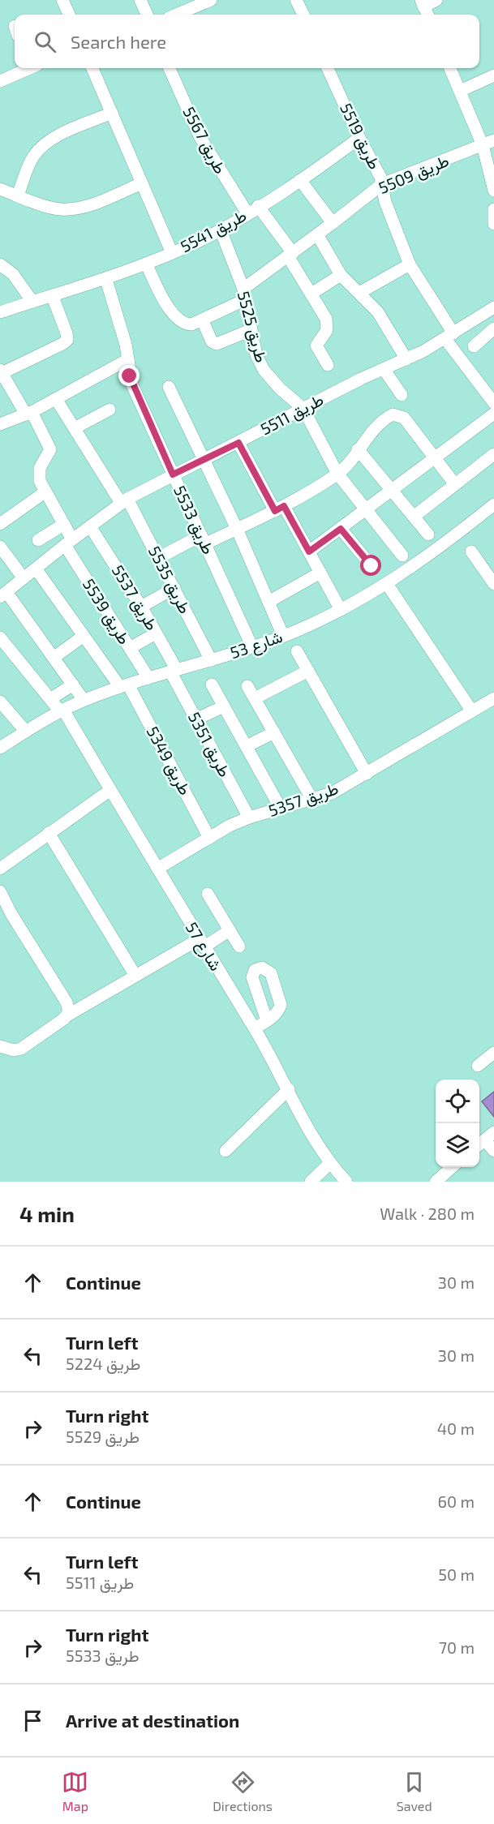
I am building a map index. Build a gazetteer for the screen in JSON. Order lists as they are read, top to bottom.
{
  "streets": {
    "street": [
      "طريق 5519",
      "طريق 5567",
      "طريق 5509",
      "طريق 5541",
      "طريق 5525",
      "طريق 5511",
      "طريق 5533",
      "طريق 5535",
      "طريق 5537",
      "طريق 5539",
      "شارع 53",
      "طريق 5351",
      "طريق 5349",
      "طريق 5357",
      "شارع 57"
    ]
  },
  "crossings": [
    ["طريق 5519", "طريق 5509"],
    ["طريق 5519", "طريق 5541"],
    ["طريق 5519", "طريق 5511"],
    ["طريق 5567", "طريق 5541"],
    ["طريق 5509", "طريق 5525"],
    ["طريق 5541", "طريق 5525"],
    ["طريق 5541", "طريق 5533"],
    ["طريق 5525", "طريق 5511"],
    ["طريق 5511", "طريق 5533"],
    ["طريق 5511", "طريق 5535"],
    ["طريق 5511", "طريق 5537"],
    ["طريق 5511", "طريق 5539"],
    ["طريق 5533", "شارع 53"],
    ["طريق 5535", "شارع 53"],
    ["طريق 5537", "شارع 53"],
    ["طريق 5537", "طريق 5351"],
    ["طريق 5539", "شارع 53"],
    ["شارع 53", "طريق 5351"],
    ["شارع 53", "طريق 5349"],
    ["شارع 53", "شارع 57"],
    ["طريق 5351", "طريق 5357"],
    ["طريق 5349", "طريق 5357"],
    ["طريق 5357", "شارع 57"]
  ],
  "page": {
    "search": "Search here",
    "heading": ["4 min", "Walk · 280 m"],
    "list": [
      ["Continue", "30 m"],
      ["Turn left", "طريق 5224", "30 m"],
      ["Turn right", "طريق 5529", "40 m"],
      ["Continue", "60 m"],
      ["Turn left", "طريق 5511", "50 m"],
      ["Turn right", "طريق 5533", "70 m"],
      "Arrive at destination"
    ],
    "nav": ["Map", "Directions", "Saved"]
  }
}
